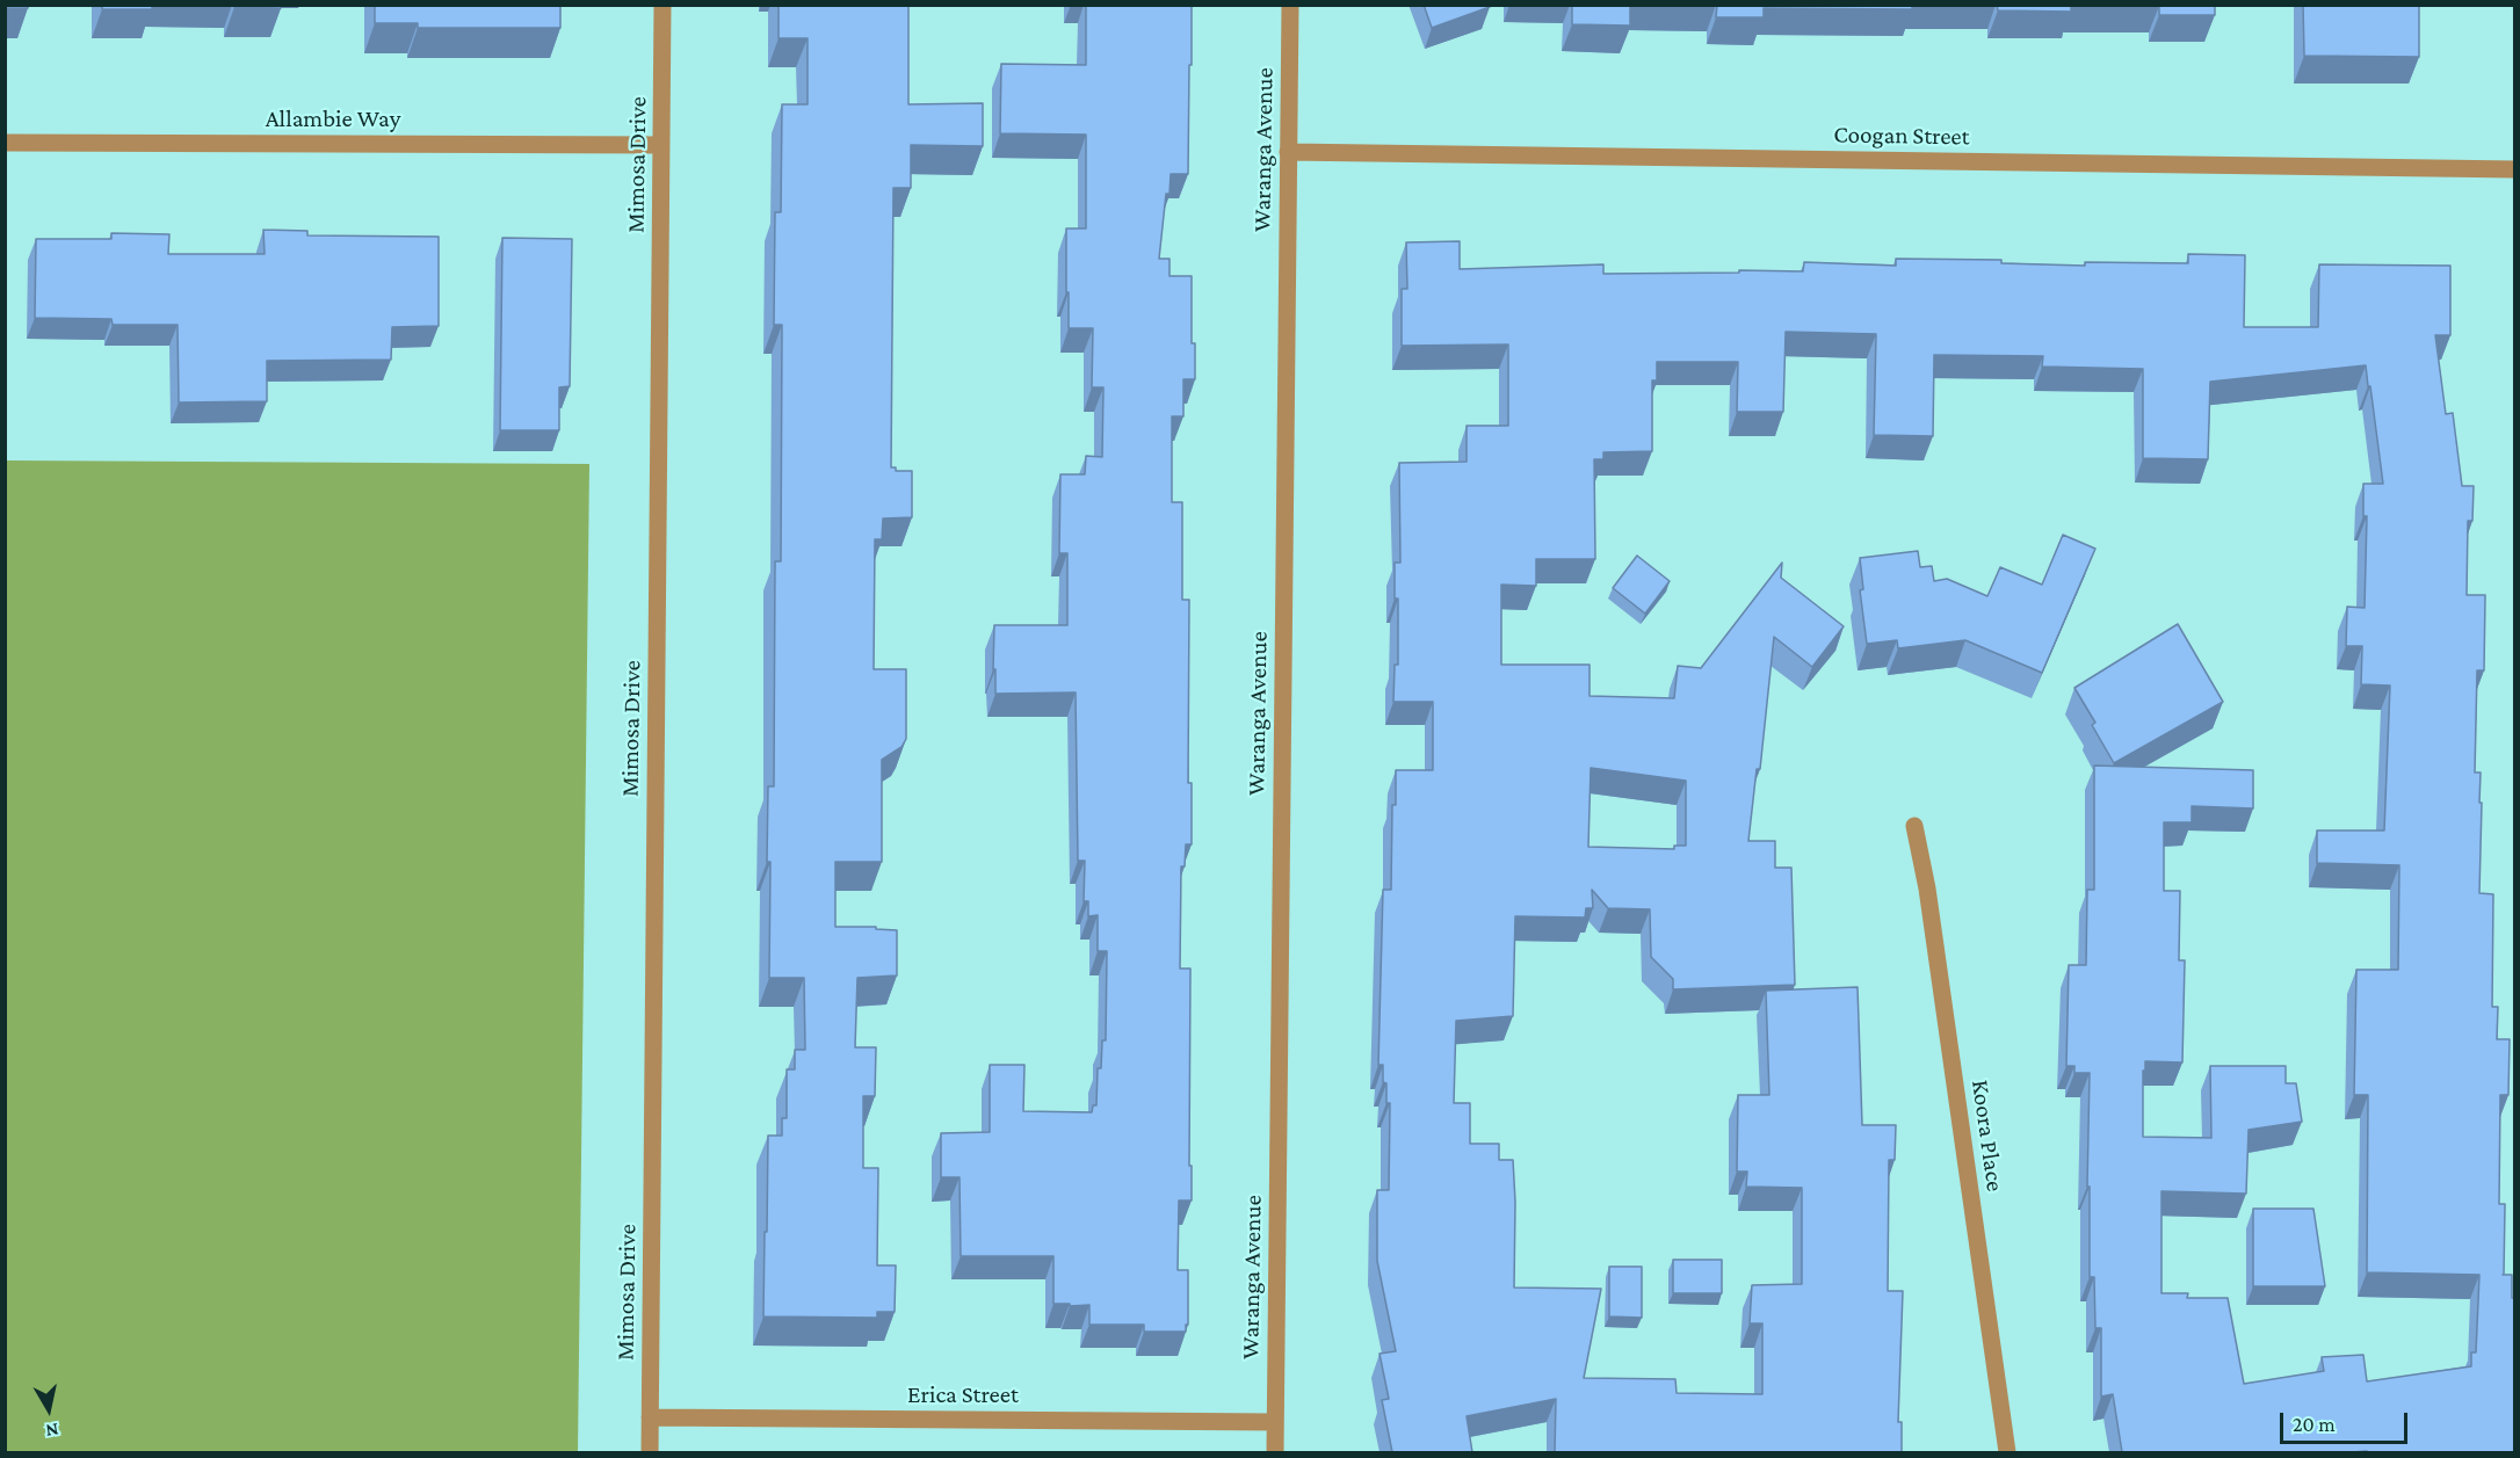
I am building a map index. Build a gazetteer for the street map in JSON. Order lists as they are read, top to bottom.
{
  "streets": {
    "street": [
      "Allambie Way",
      "Coogan Street",
      "Waranga Avenue",
      "Mimosa Drive",
      "Koora Place",
      "Erica Street"
    ]
  },
  "crossings": [
    ["Allambie Way", "Mimosa Drive"],
    ["Coogan Street", "Waranga Avenue"],
    ["Waranga Avenue", "Erica Street"],
    ["Mimosa Drive", "Erica Street"]
  ],
  "scale_bar": "20 m",
  "north": "bottom"
}
